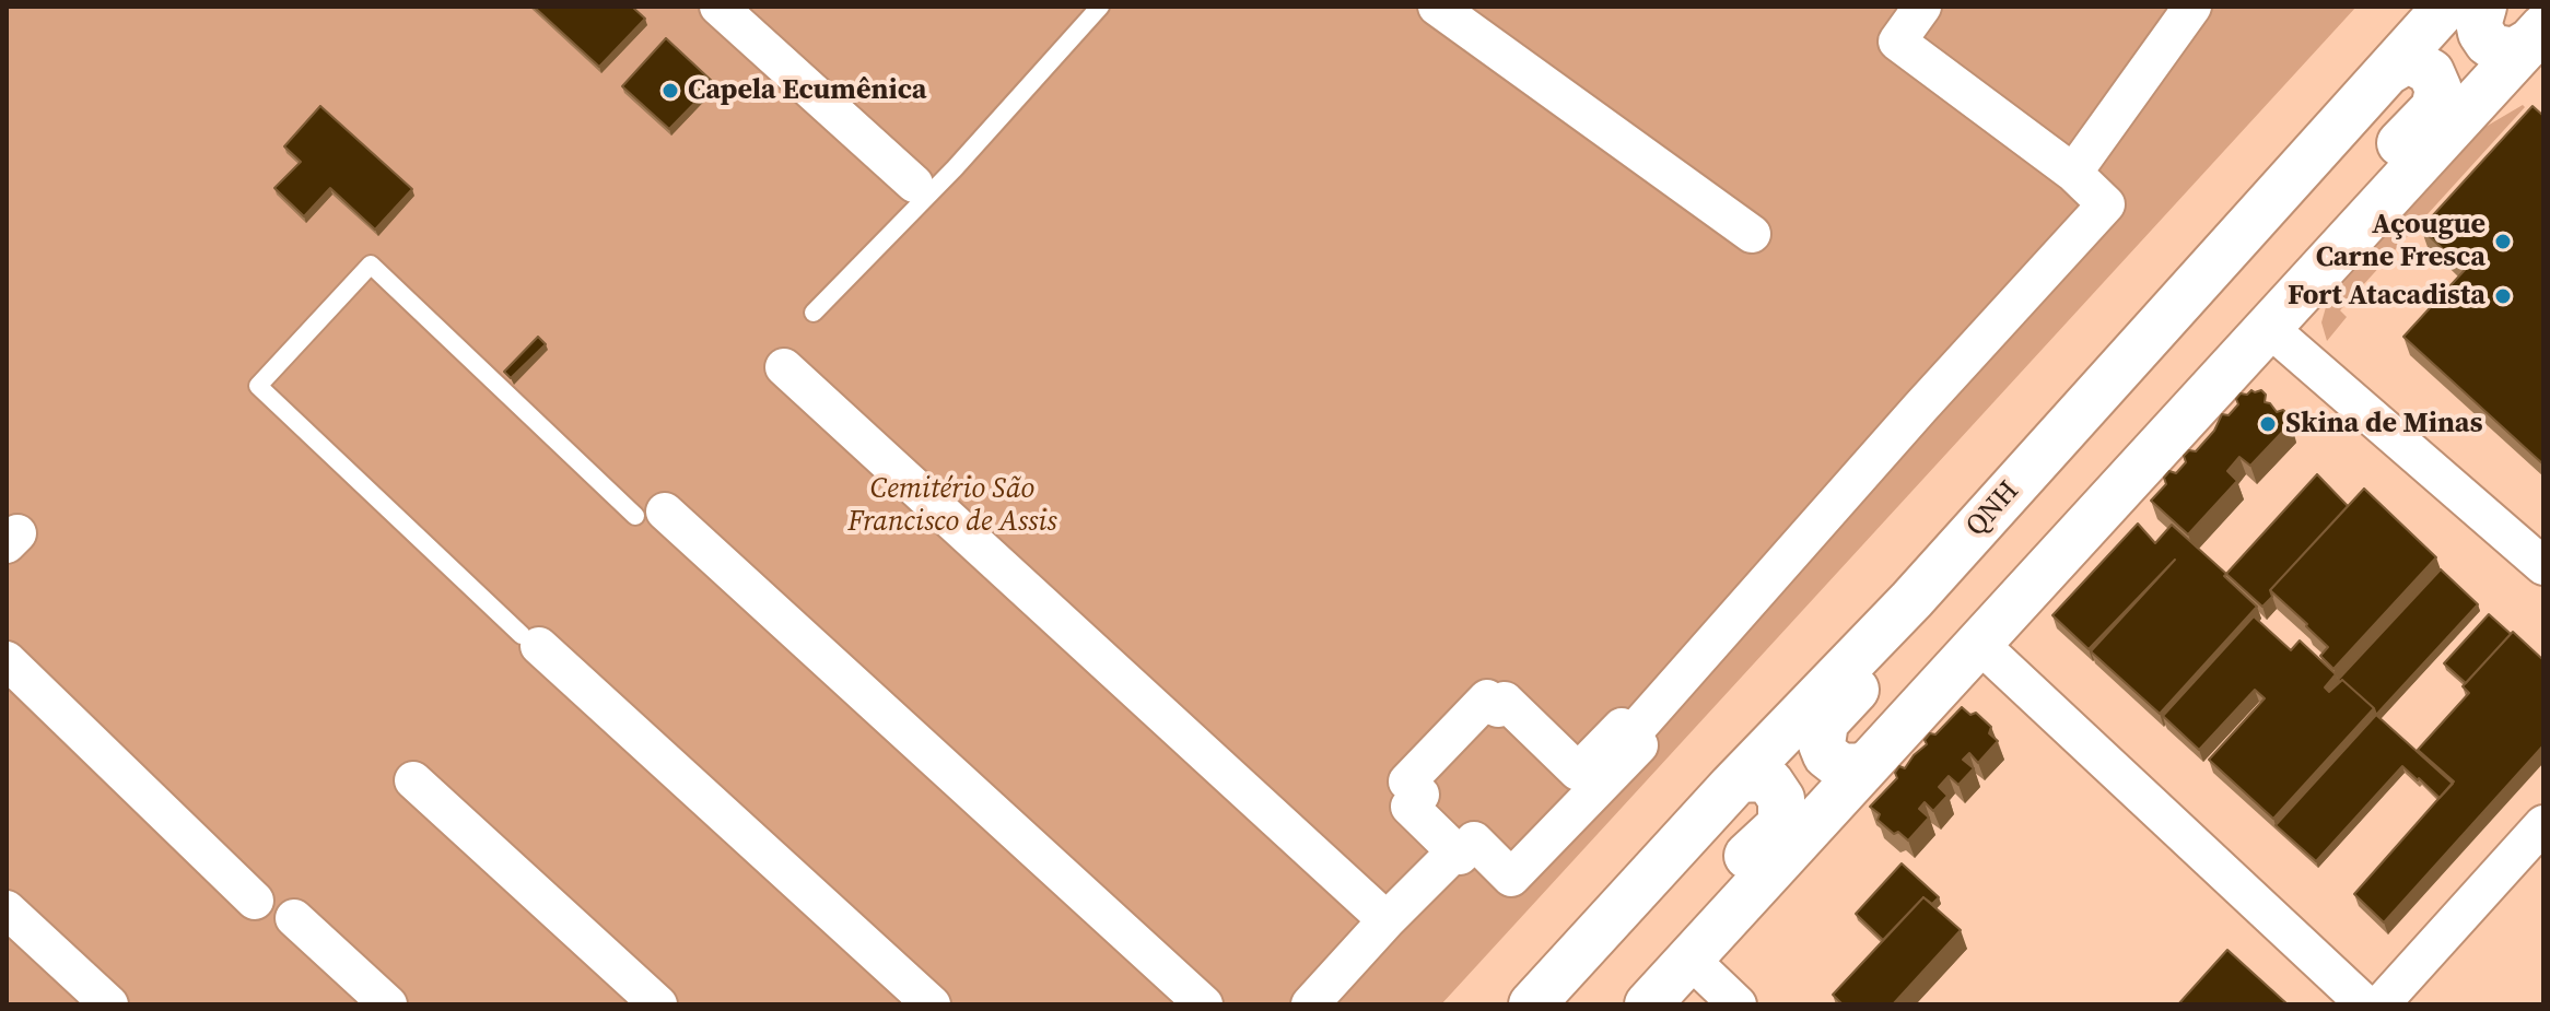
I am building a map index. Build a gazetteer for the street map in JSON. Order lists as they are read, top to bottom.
{
  "streets": {
    "street": ["QNH"]
  },
  "parks": ["Cemitério São Francisco de Assis"],
  "places": [
    "Capela Ecumênica",
    "Açougue Carne Fresca",
    "Fort Atacadista",
    "Skina de Minas"
  ]
}
